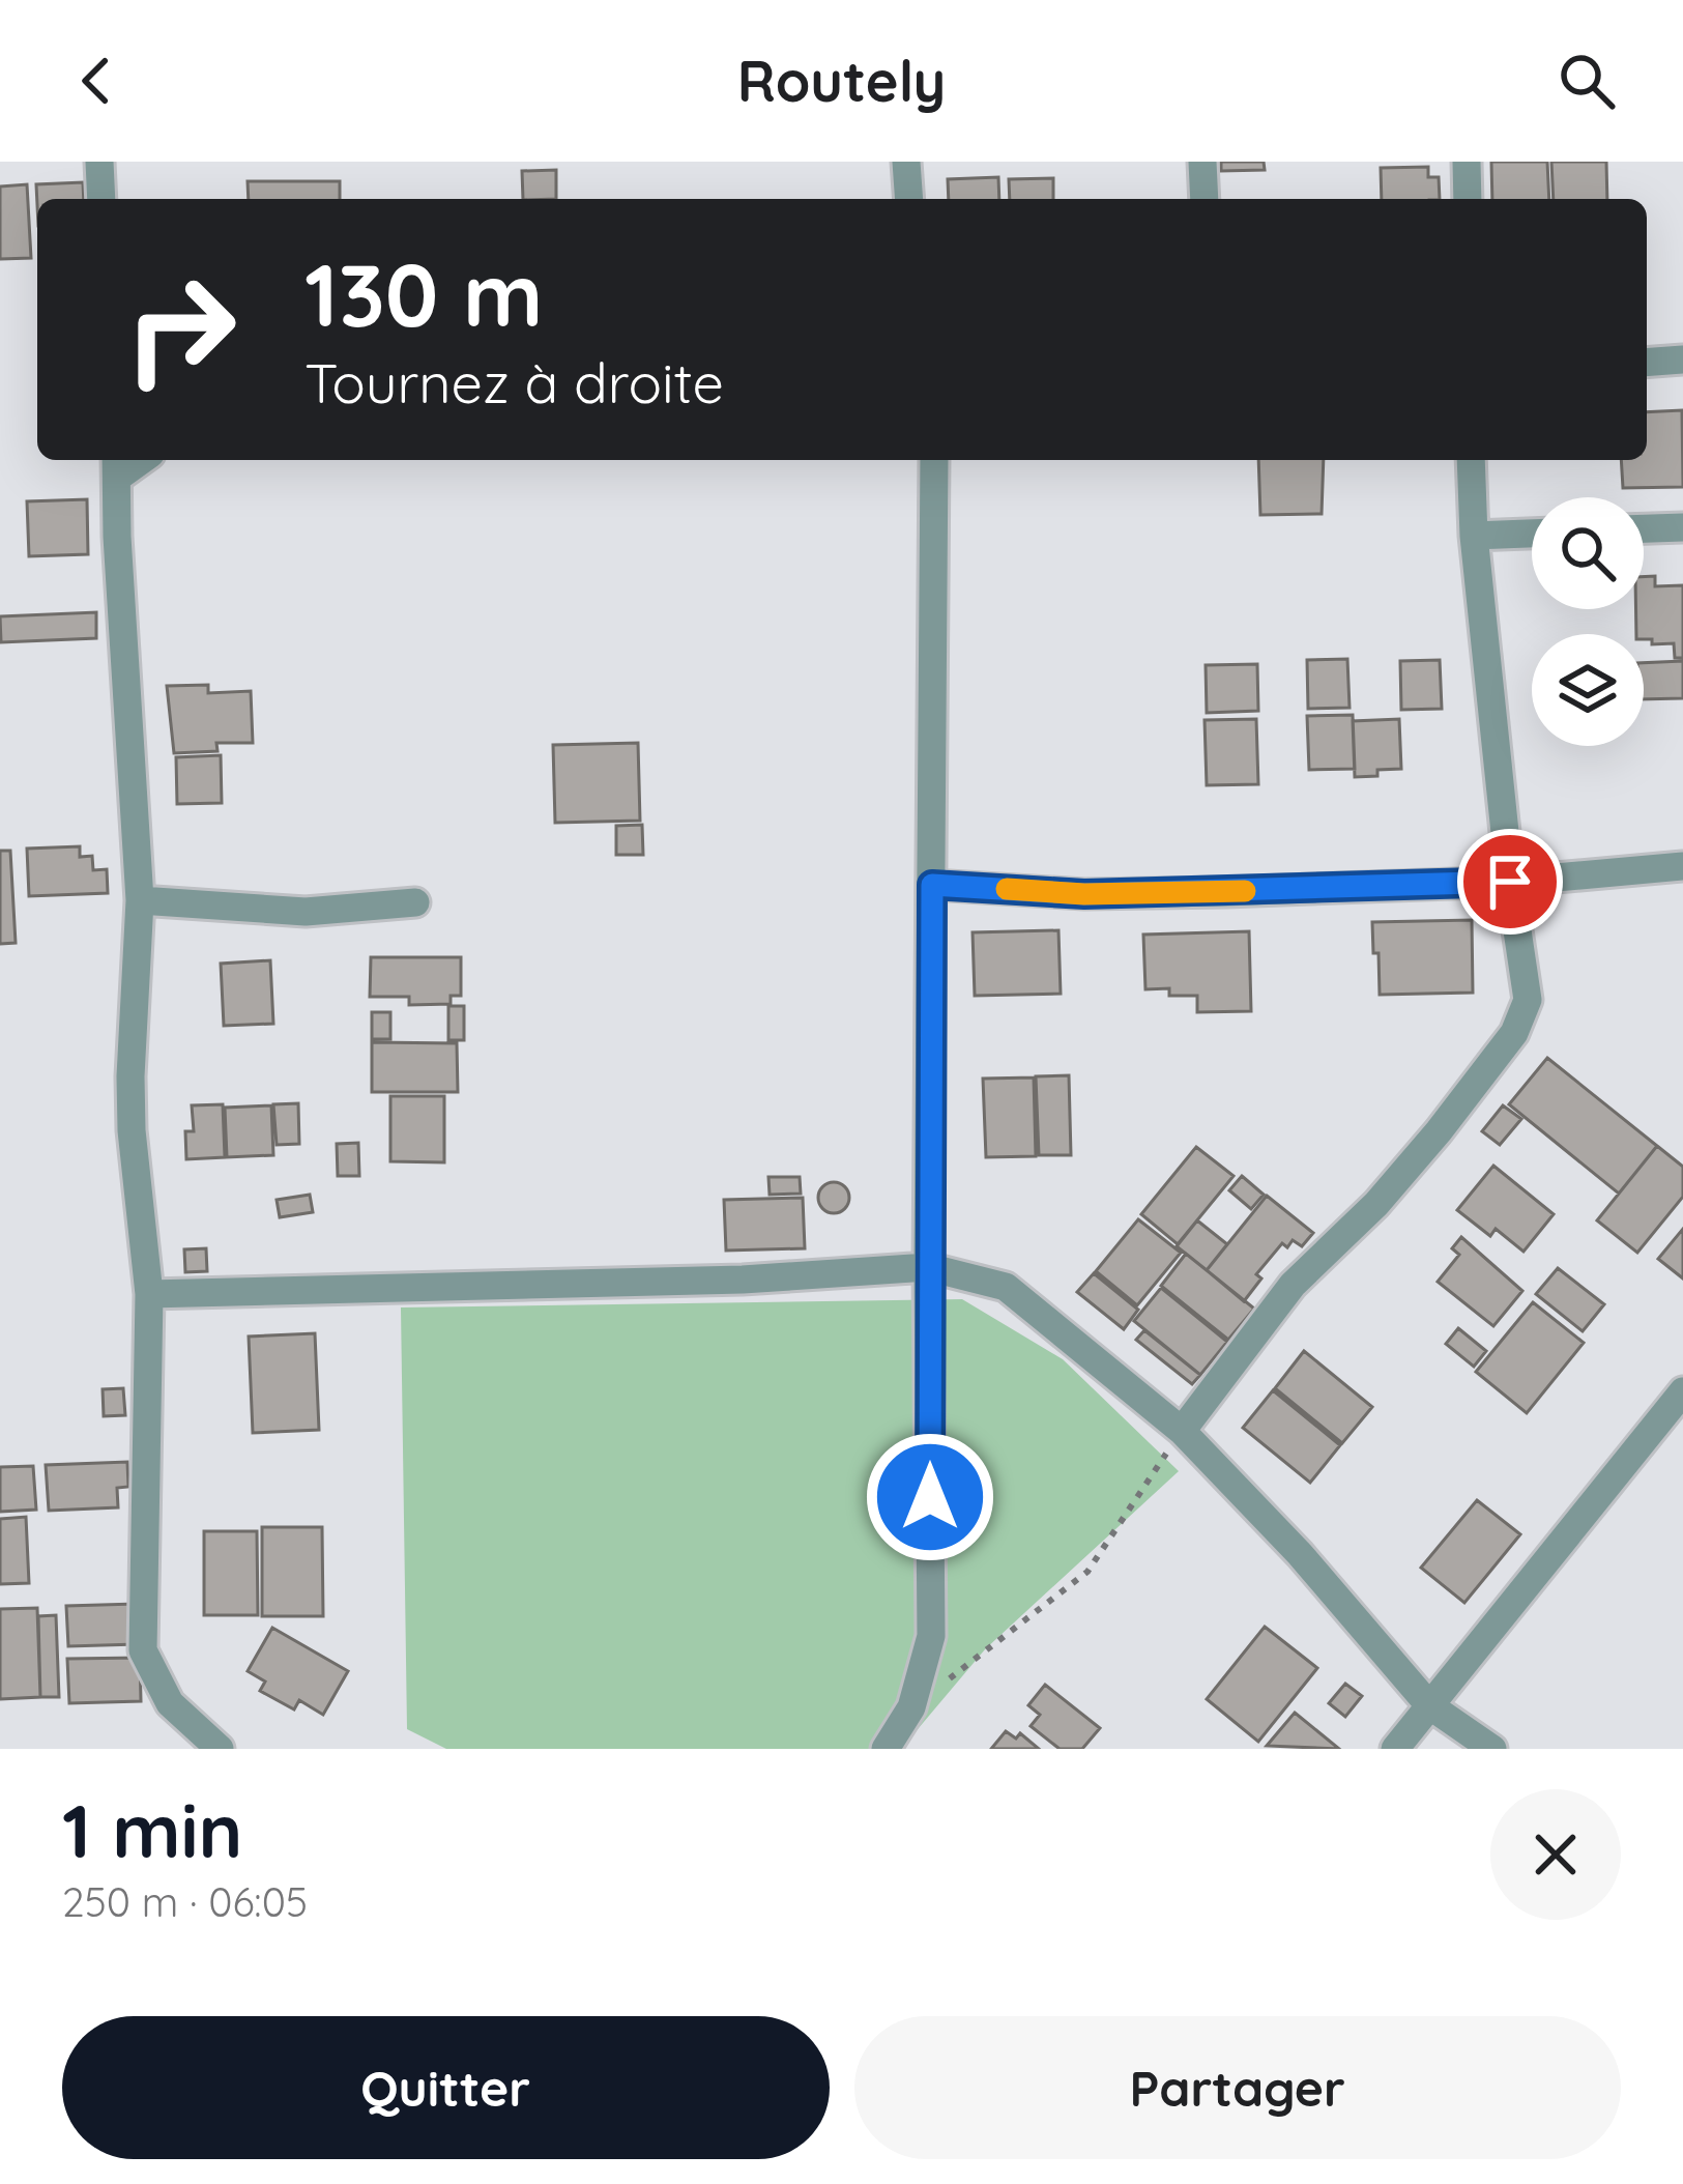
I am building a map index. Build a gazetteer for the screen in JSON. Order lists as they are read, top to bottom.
{
  "page": {
    "header": "Routely",
    "turn": ["130 m", "Tournez à droite"],
    "heading": ["1 min", "250 m · 06:05"],
    "buttons": ["Quitter", "Partager"]
  }
}
